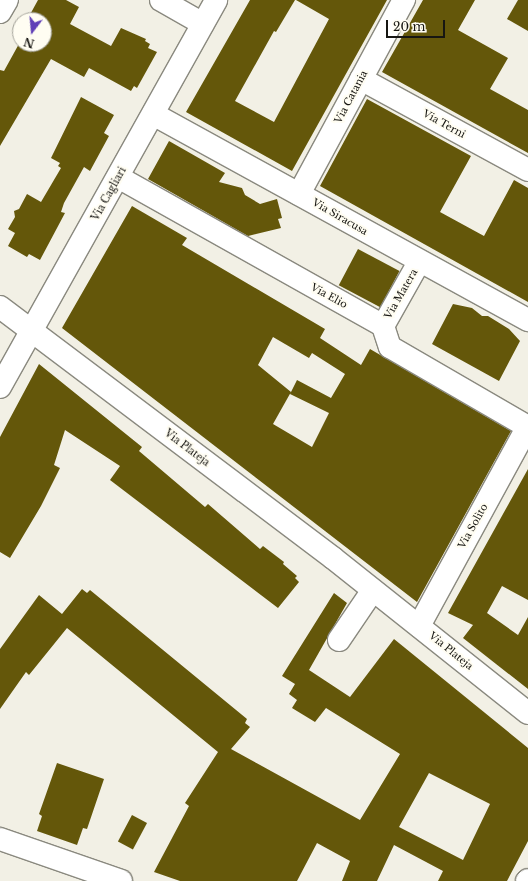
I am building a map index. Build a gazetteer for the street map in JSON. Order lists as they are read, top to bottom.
{
  "streets": {
    "street": [
      "Via Catania",
      "Via Terni",
      "Via Cagliari",
      "Via Siracusa",
      "Via Matera",
      "Via Elio",
      "Via Plateja",
      "Via Solìto"
    ]
  },
  "crossings": [
    ["Via Catania", "Via Terni"],
    ["Via Catania", "Via Siracusa"],
    ["Via Cagliari", "Via Siracusa"],
    ["Via Cagliari", "Via Elio"],
    ["Via Cagliari", "Via Plateja"],
    ["Via Siracusa", "Via Matera"],
    ["Via Matera", "Via Elio"],
    ["Via Plateja", "Via Solìto"]
  ],
  "scale_bar": "20 m",
  "north": "bottom"
}
